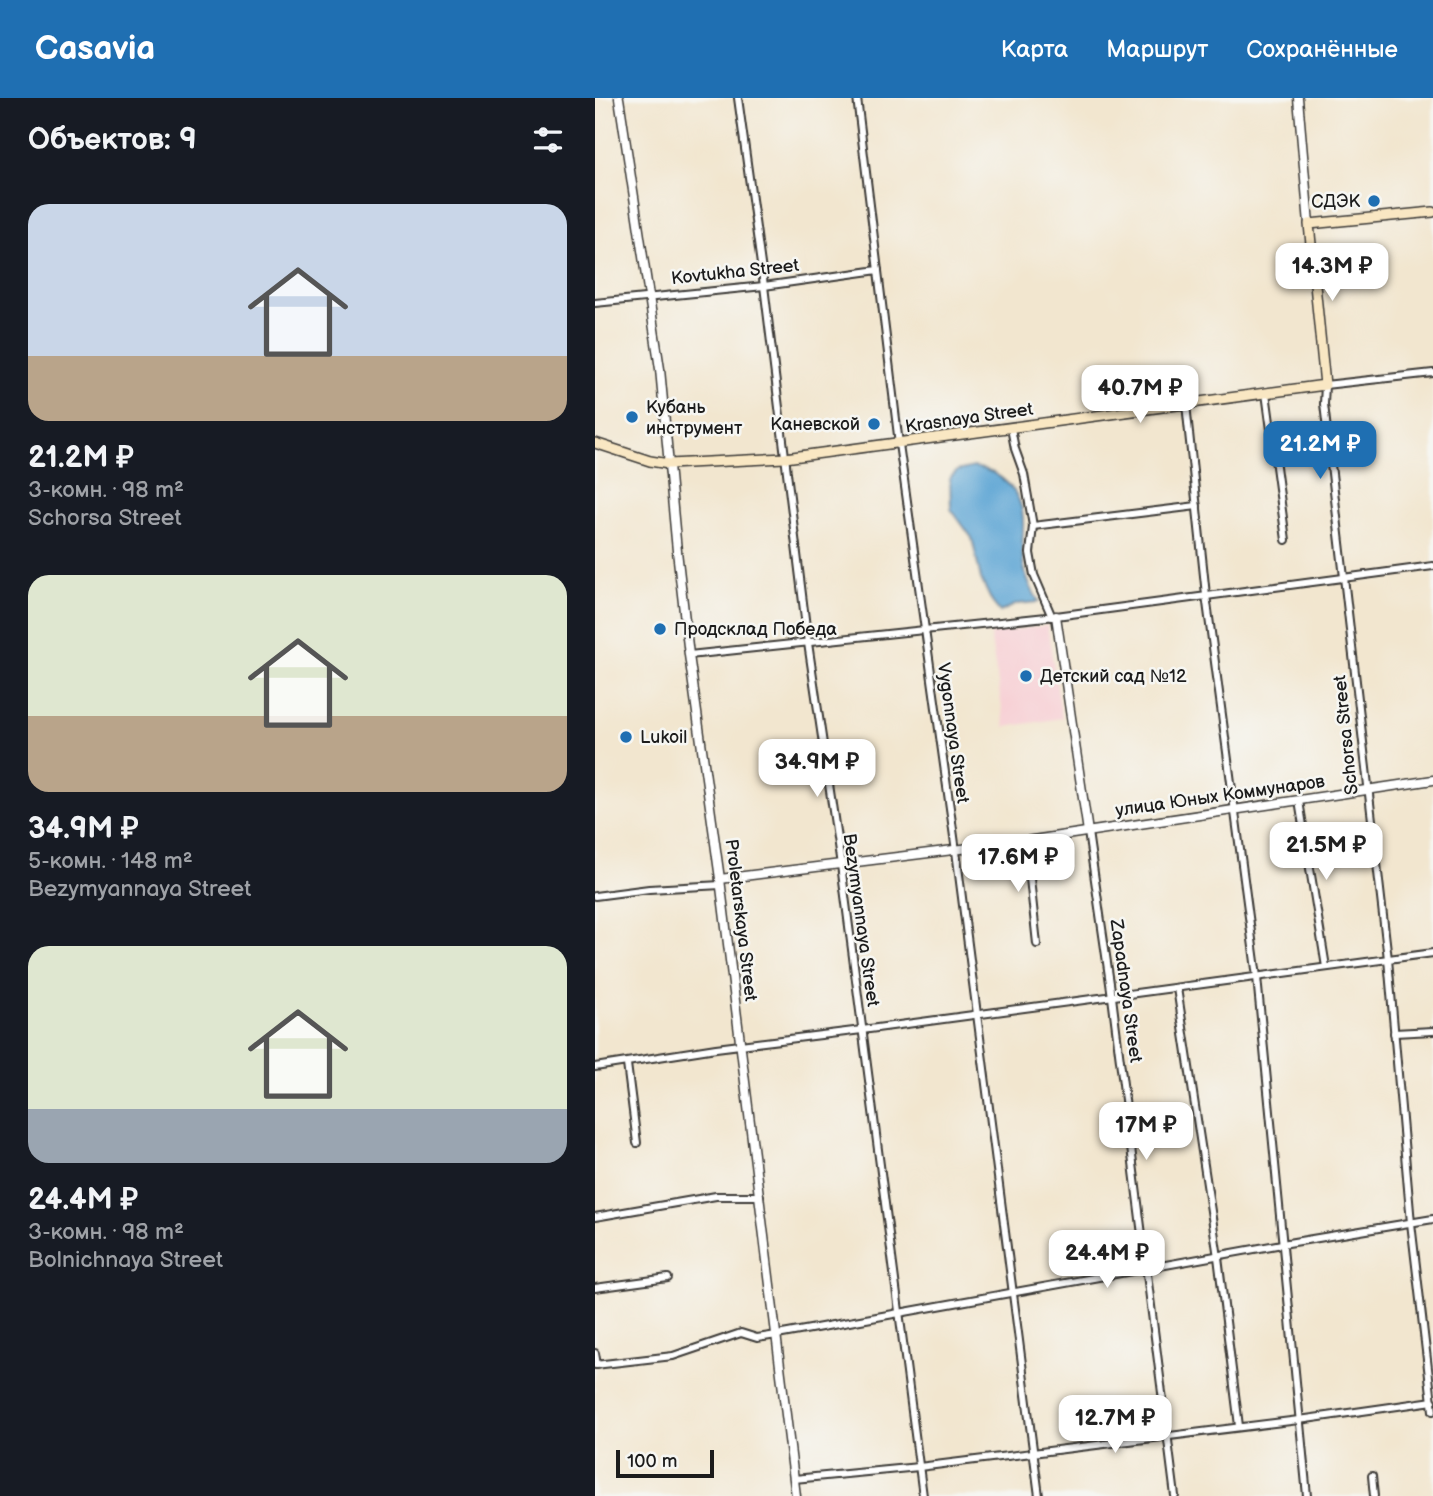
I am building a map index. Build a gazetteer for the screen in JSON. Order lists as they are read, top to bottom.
{
  "streets": {
    "main road": ["Krasnaya Street", "Schorsa Street"],
    "street": [
      "Kovtukha Street",
      "Vygonnaya Street",
      "улица Юных Коммунаров",
      "Proletarskaya Street",
      "Bezymyannaya Street",
      "Zapadnaya Street"
    ]
  },
  "crossings": [
    ["Kovtukha Street", "Vygonnaya Street"],
    ["Kovtukha Street", "Proletarskaya Street"],
    ["Kovtukha Street", "Bezymyannaya Street"],
    ["Krasnaya Street", "Vygonnaya Street"],
    ["Krasnaya Street", "Schorsa Street"],
    ["Krasnaya Street", "Proletarskaya Street"],
    ["Krasnaya Street", "Bezymyannaya Street"],
    ["Vygonnaya Street", "улица Юных Коммунаров"],
    ["Schorsa Street", "улица Юных Коммунаров"],
    ["улица Юных Коммунаров", "Proletarskaya Street"],
    ["улица Юных Коммунаров", "Bezymyannaya Street"],
    ["улица Юных Коммунаров", "Zapadnaya Street"]
  ],
  "places": [
    "СДЭК",
    "Кубань инструмент",
    "Каневской",
    "Продсклад Победа",
    "Детский сад №12",
    "Lukoil"
  ],
  "scale_bar": "100 m",
  "page": {
    "header": "Casavia",
    "nav": ["Карта", "Маршрут", "Сохранённые"],
    "heading": "Объектов: 9",
    "list": [
      {
        "name": "21.2M ₽",
        "note": "3-комн. · 98 m² · Schorsa Street"
      },
      {
        "name": "34.9M ₽",
        "note": "5-комн. · 148 m² · Bezymyannaya Street"
      },
      {
        "name": "24.4M ₽",
        "note": "3-комн. · 98 m² · Bolnichnaya Street"
      }
    ],
    "price": [
      "14.3M ₽",
      "40.7M ₽",
      "21.2M ₽",
      "34.9M ₽",
      "21.5M ₽",
      "17.6M ₽",
      "17M ₽",
      "24.4M ₽",
      "12.7M ₽"
    ],
    "scale": "100 m"
  }
}
